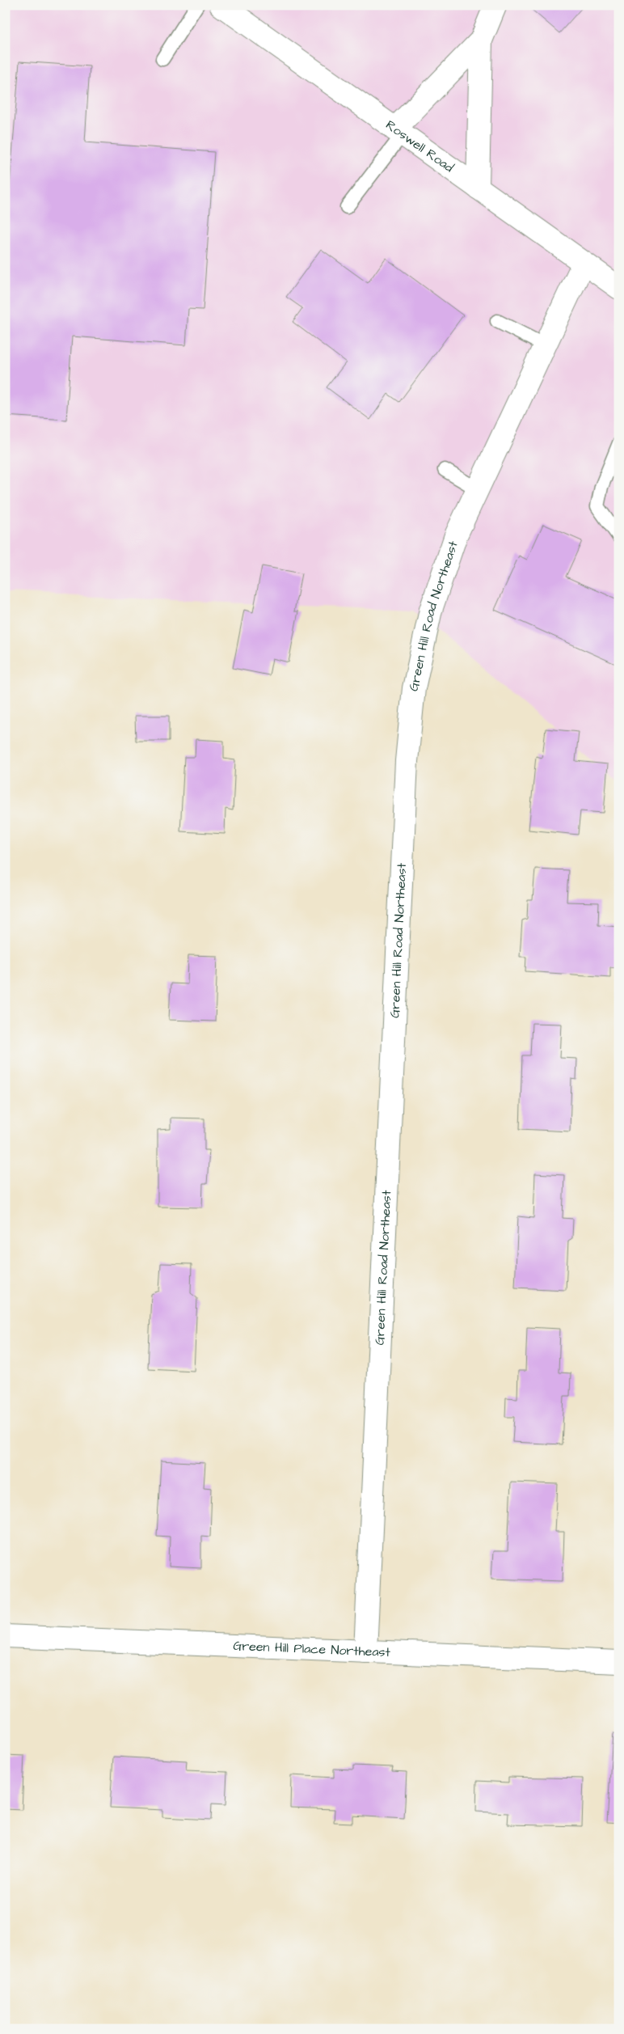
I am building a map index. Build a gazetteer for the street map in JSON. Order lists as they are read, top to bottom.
{
  "streets": {
    "street": ["Roswell Road", "Green Hill Road Northeast", "Green Hill Place Northeast"]
  },
  "crossings": [
    ["Roswell Road", "Green Hill Road Northeast"],
    ["Green Hill Road Northeast", "Green Hill Place Northeast"]
  ]
}
